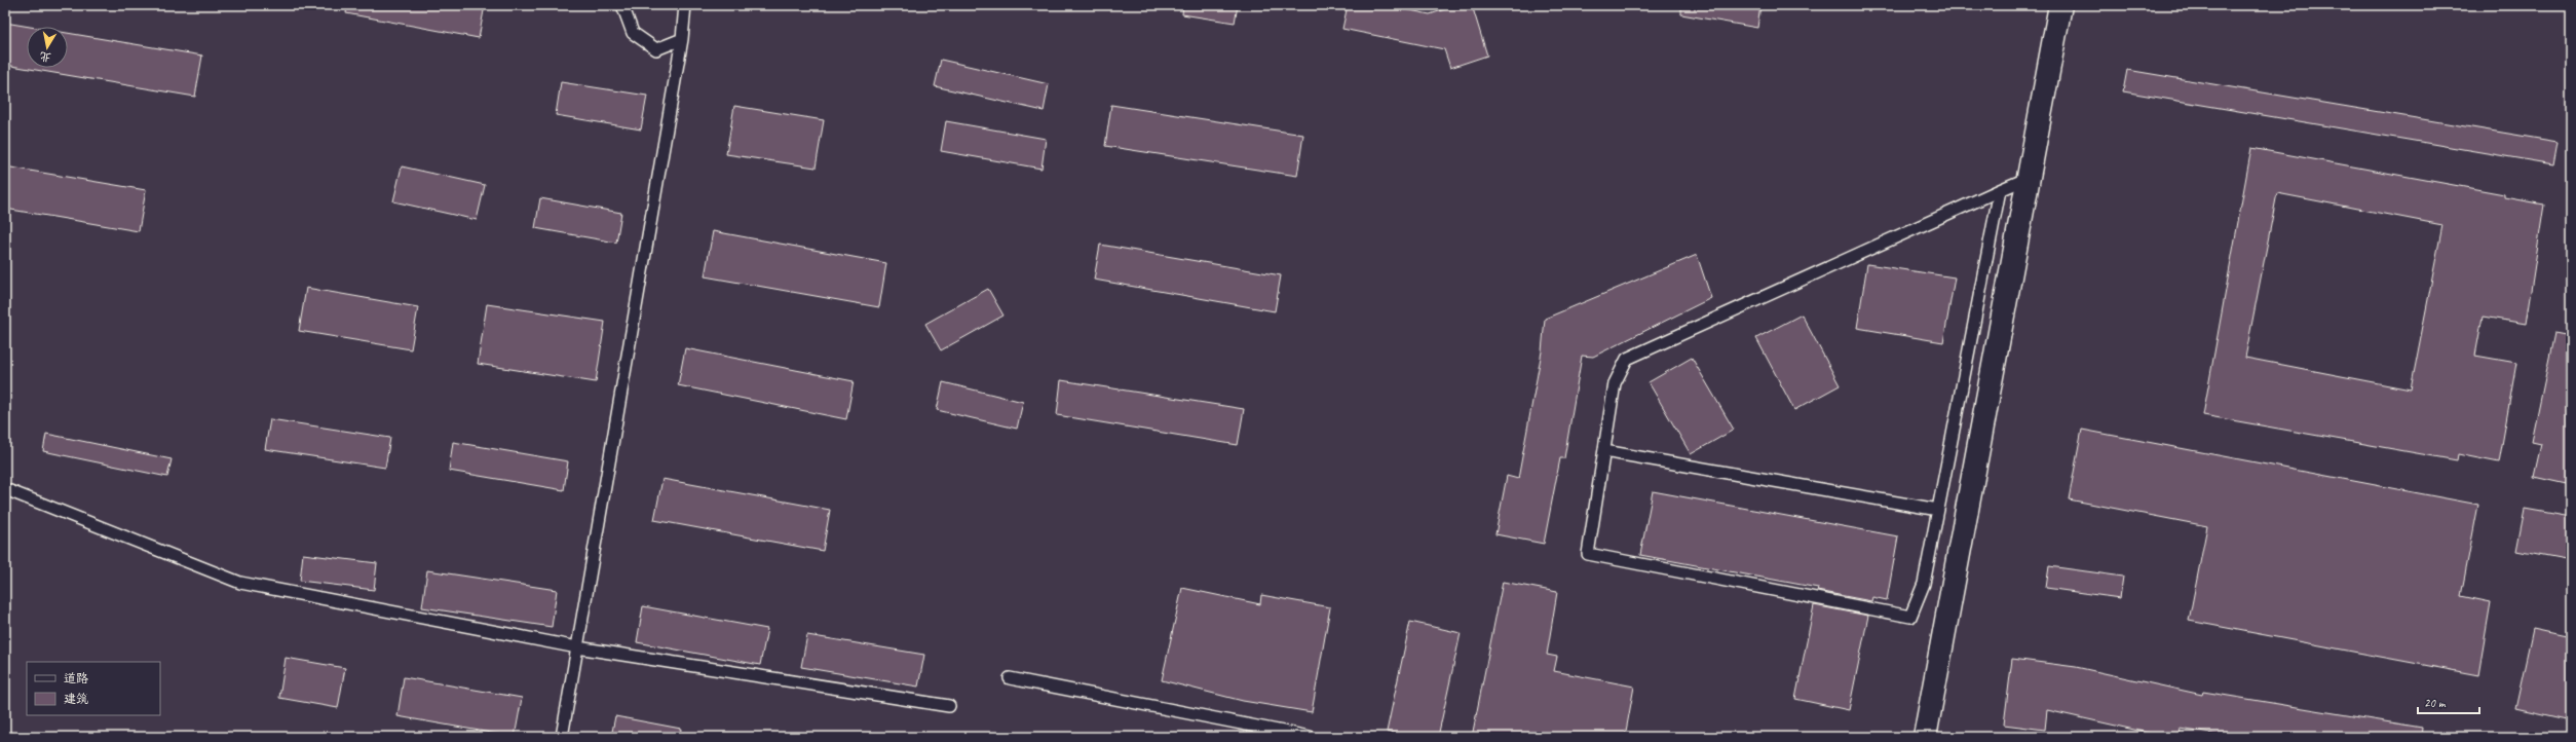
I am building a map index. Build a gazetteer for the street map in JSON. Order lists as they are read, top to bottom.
{
  "legend": ["道路", "建筑"],
  "scale_bar": "20 m",
  "north": "bottom"
}
